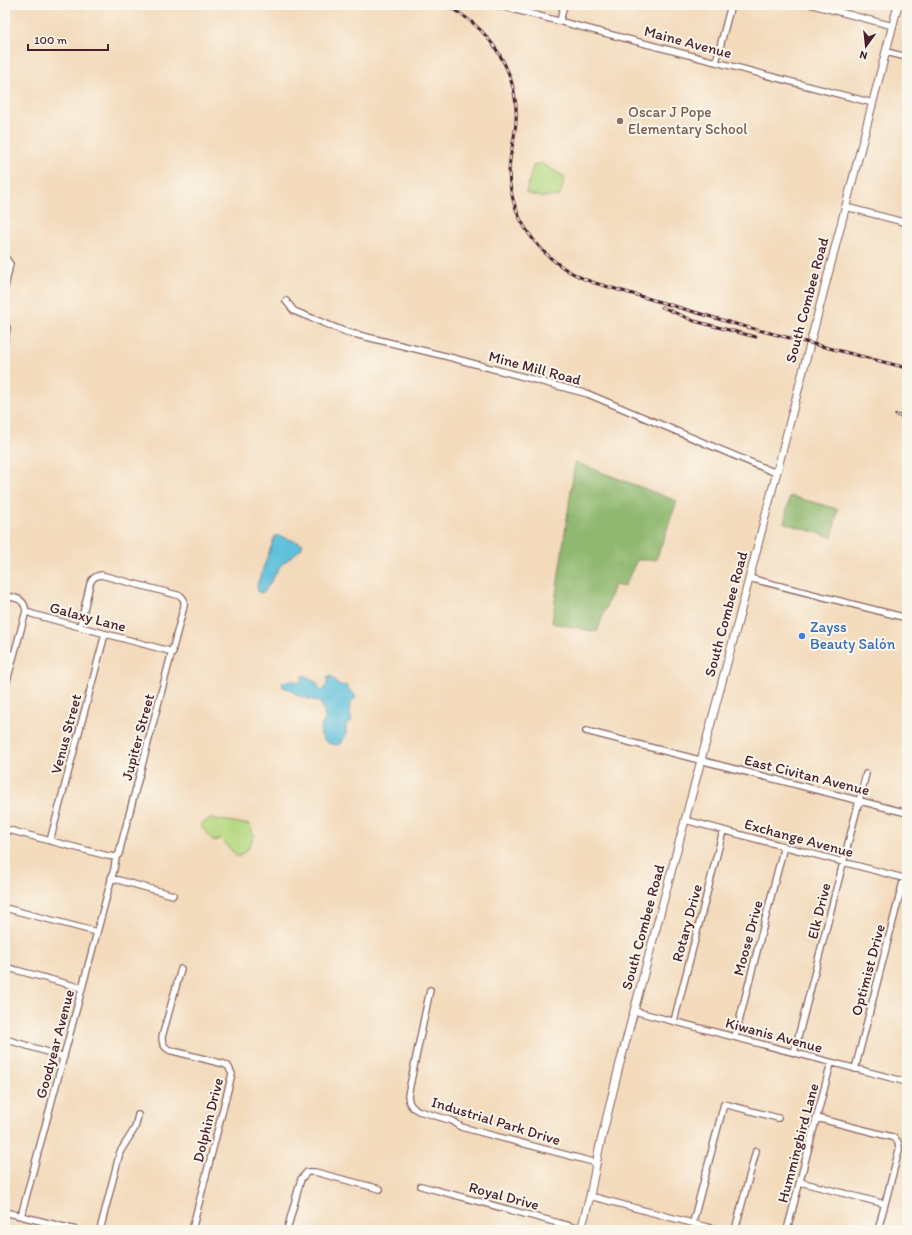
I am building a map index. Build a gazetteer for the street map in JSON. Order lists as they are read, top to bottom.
{
  "streets": {
    "main road": ["South Combee Road"],
    "street": [
      "Maine Avenue",
      "Mine Mill Road",
      "Galaxy Lane",
      "Venus Street",
      "Jupiter Street",
      "East Civitan Avenue",
      "Exchange Avenue",
      "Elk Drive",
      "Rotary Drive",
      "Moose Drive",
      "Optimist Drive",
      "Kiwanis Avenue",
      "Goodyear Avenue",
      "Dolphin Drive",
      "Industrial Park Drive",
      "Hummingbird Lane",
      "Royal Drive"
    ]
  },
  "crossings": [
    ["Maine Avenue", "South Combee Road"],
    ["South Combee Road", "Mine Mill Road"],
    ["South Combee Road", "East Civitan Avenue"],
    ["South Combee Road", "Exchange Avenue"],
    ["South Combee Road", "Kiwanis Avenue"],
    ["South Combee Road", "Industrial Park Drive"],
    ["South Combee Road", "Royal Drive"],
    ["Galaxy Lane", "Venus Street"],
    ["Galaxy Lane", "Jupiter Street"],
    ["Jupiter Street", "Goodyear Avenue"],
    ["East Civitan Avenue", "Elk Drive"],
    ["Exchange Avenue", "Elk Drive"],
    ["Exchange Avenue", "Rotary Drive"],
    ["Exchange Avenue", "Moose Drive"],
    ["Exchange Avenue", "Optimist Drive"],
    ["Elk Drive", "Kiwanis Avenue"],
    ["Rotary Drive", "Kiwanis Avenue"],
    ["Moose Drive", "Kiwanis Avenue"],
    ["Optimist Drive", "Kiwanis Avenue"],
    ["Kiwanis Avenue", "Hummingbird Lane"]
  ],
  "places": ["Oscar J Pope Elementary School", "Zayss Beauty Salón"],
  "scale_bar": "100 m",
  "north": "bottom"
}
